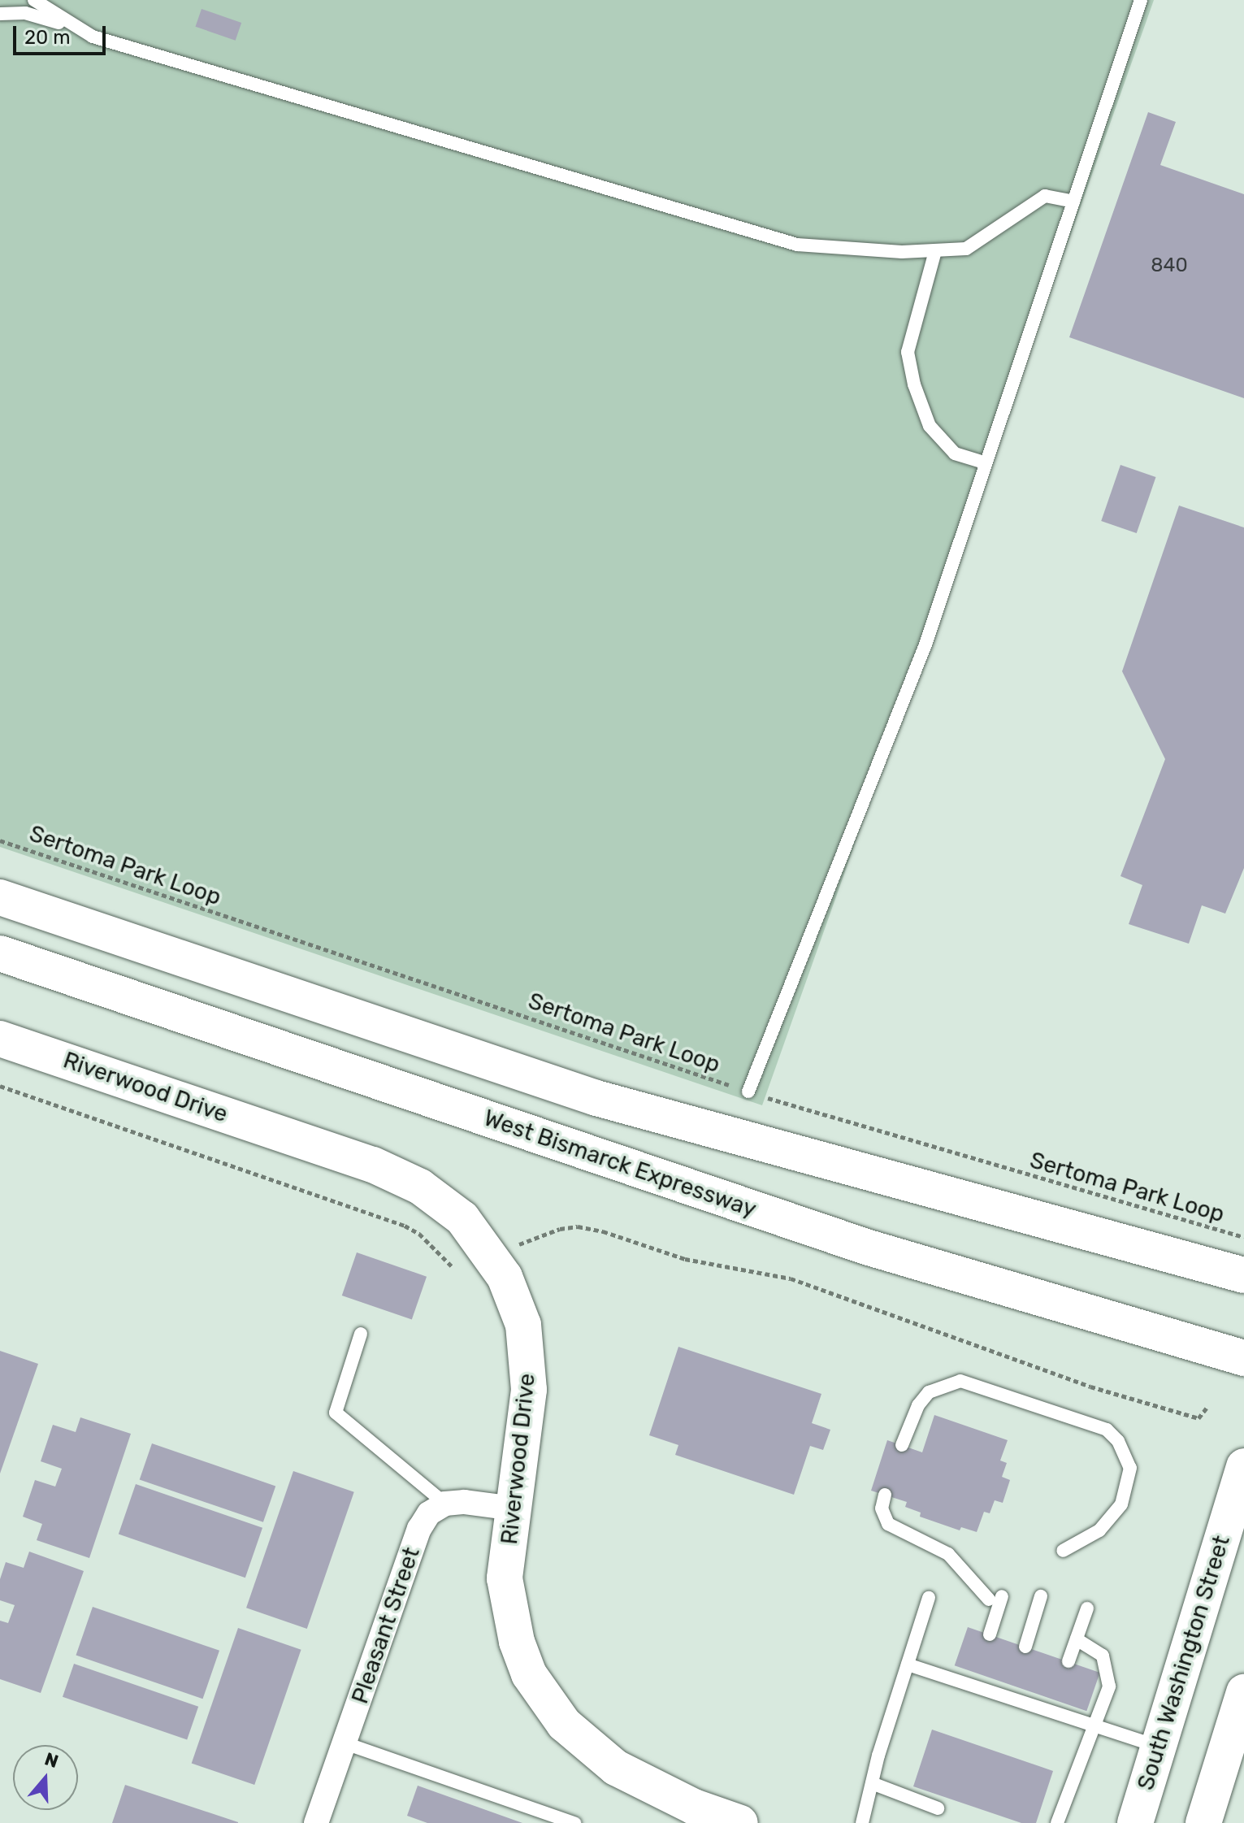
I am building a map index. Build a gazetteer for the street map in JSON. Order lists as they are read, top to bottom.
{
  "streets": {
    "main road": ["Riverwood Drive", "West Bismarck Expressway", "South Washington Street"],
    "street": ["Pleasant Street"],
    "path": ["Sertoma Park Loop"]
  },
  "house_numbers": ["840"],
  "scale_bar": "20 m",
  "north": "top"
}
